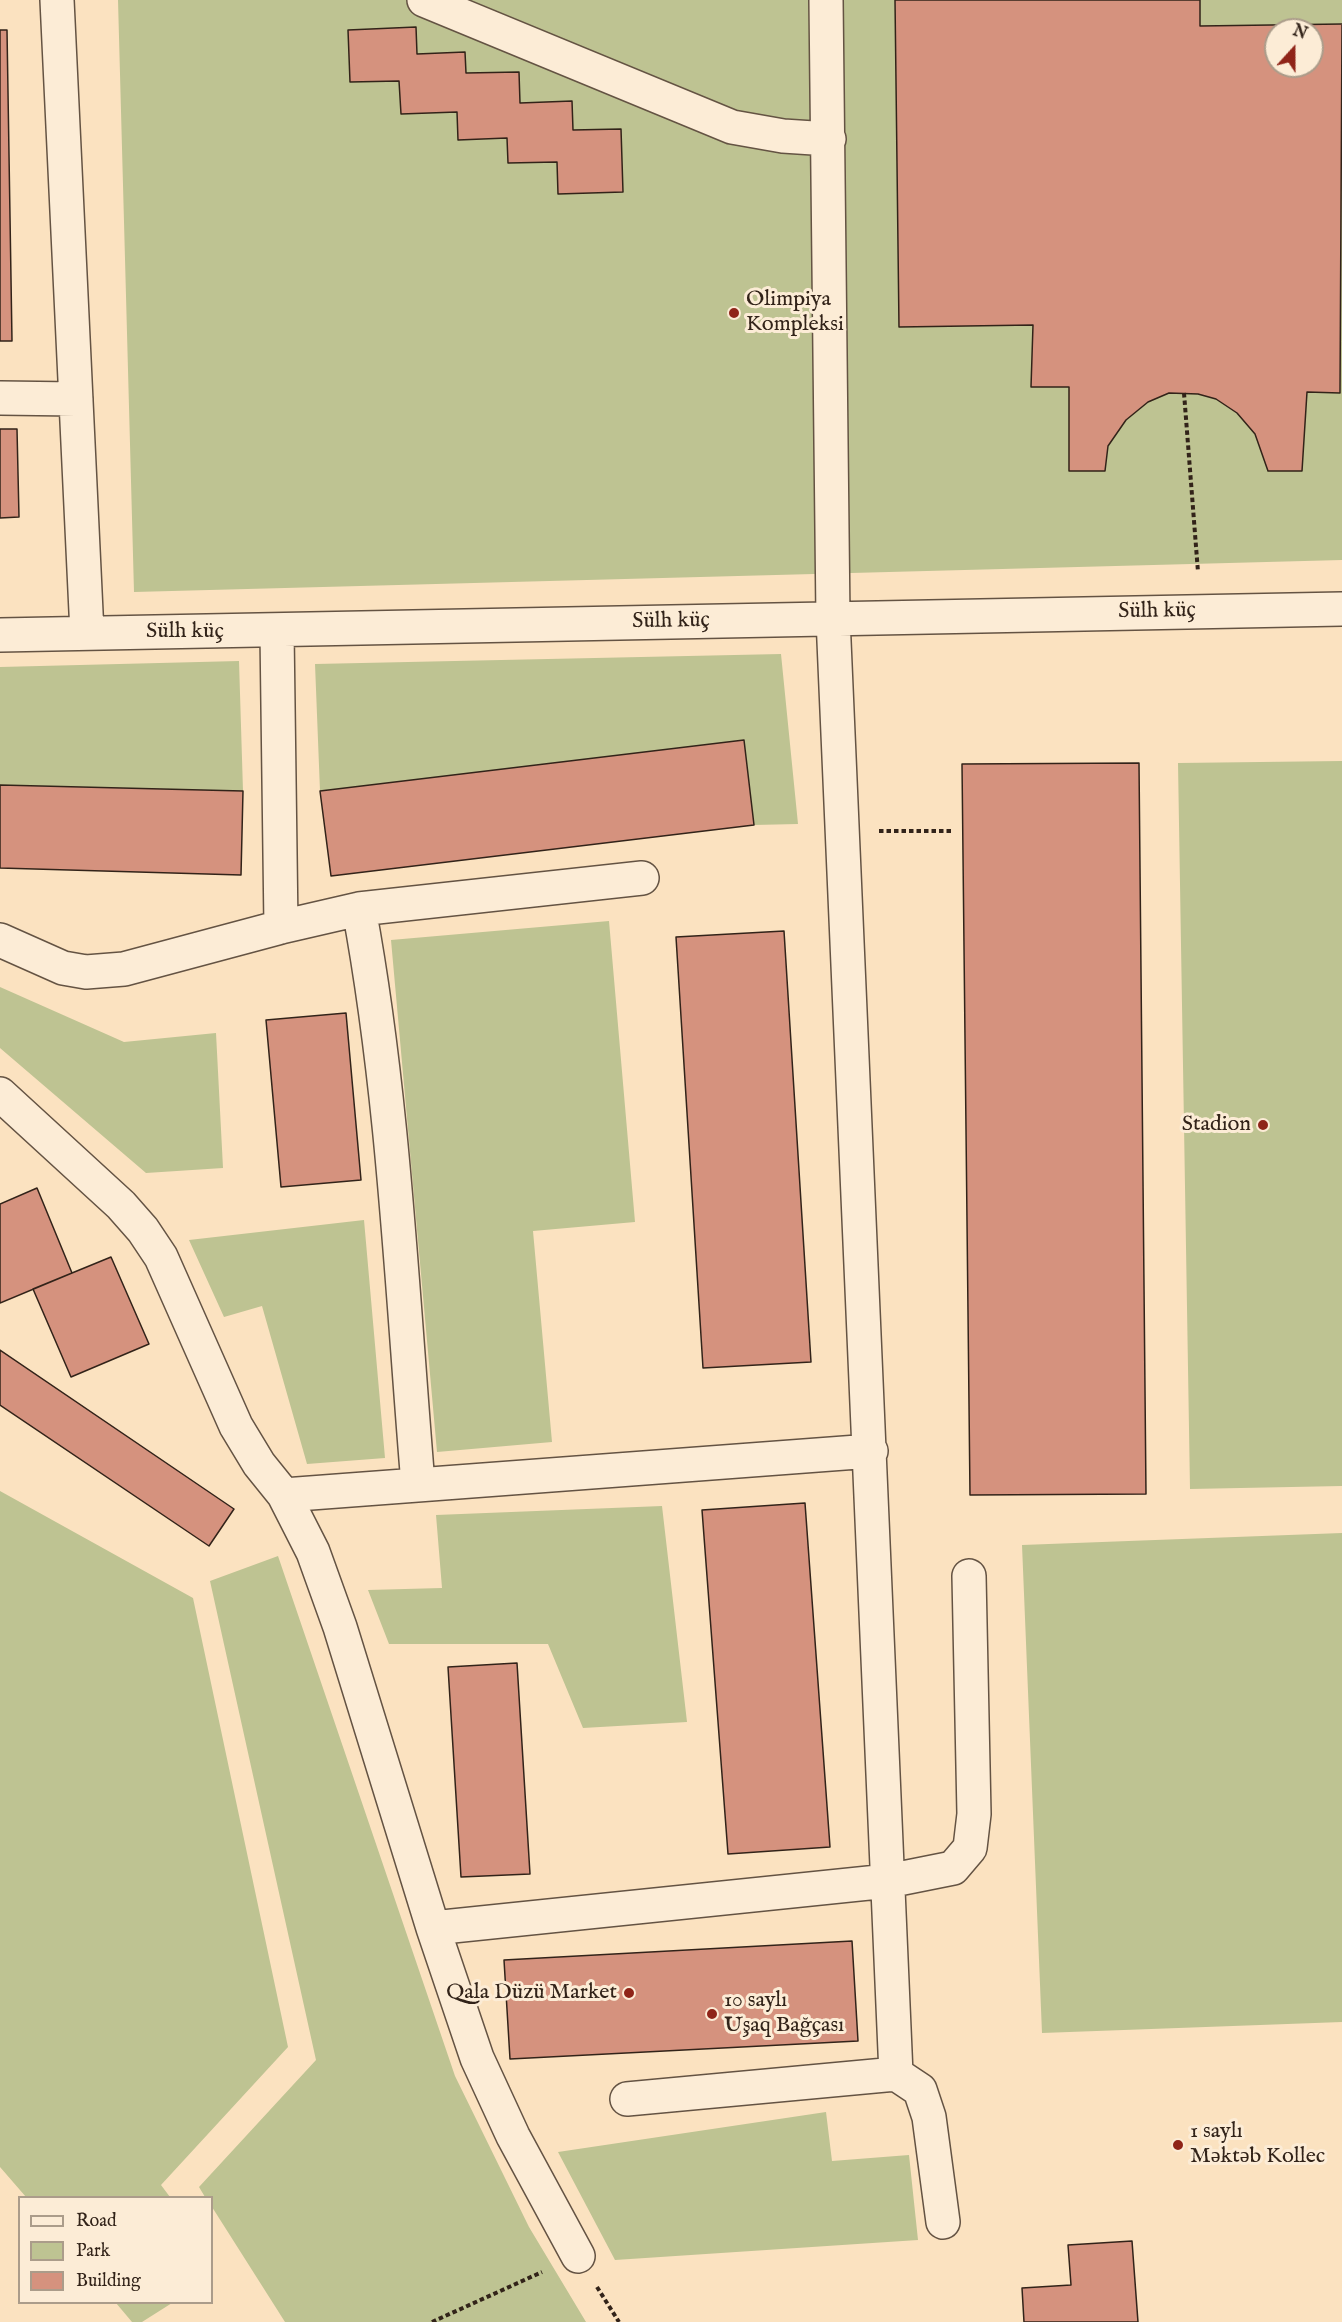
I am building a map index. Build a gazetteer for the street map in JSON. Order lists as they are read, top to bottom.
{
  "streets": {
    "street": ["Sülh küç"]
  },
  "places": [
    "Olimpiya Kompleksi",
    "Stadion",
    "Qala Düzü Market",
    "10 saylı Uşaq Bağçası",
    "1 saylı Məktəb Kollec"
  ],
  "legend": ["Road", "Park", "Building"],
  "north": "top"
}
